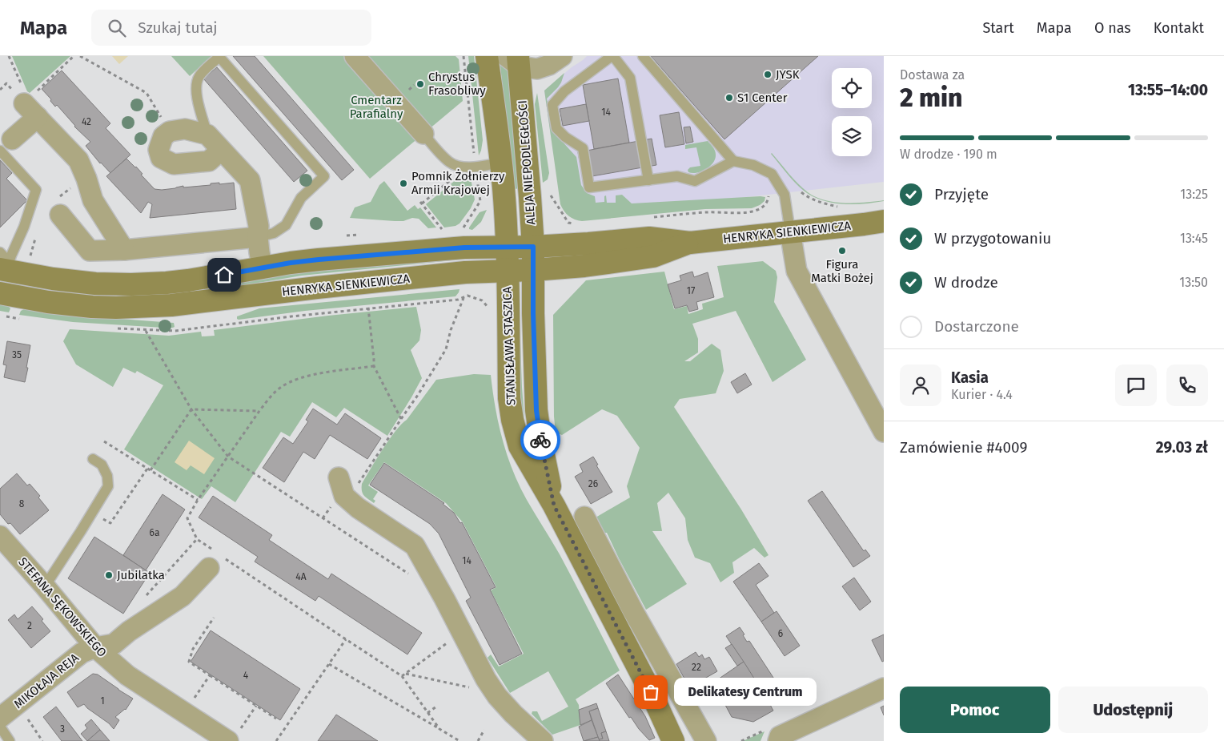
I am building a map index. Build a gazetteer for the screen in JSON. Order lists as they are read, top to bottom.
{
  "streets": {
    "street": [
      "ALEJA NIEPODLEGŁOŚCI",
      "HENRYKA SIENKIEWICZA",
      "STANISŁAWA STASZICA",
      "STEFANA SĘKOWSKIEGO",
      "MIKOŁAJA REJA"
    ]
  },
  "crossings": [
    ["ALEJA NIEPODLEGŁOŚCI", "HENRYKA SIENKIEWICZA"],
    ["ALEJA NIEPODLEGŁOŚCI", "STANISŁAWA STASZICA"],
    ["HENRYKA SIENKIEWICZA", "STANISŁAWA STASZICA"],
    ["STEFANA SĘKOWSKIEGO", "MIKOŁAJA REJA"]
  ],
  "parks": ["Cmentarz Parafialny"],
  "places": [
    "JYSK",
    "Chrystus Frasobliwy",
    "S1 Center",
    "Pomnik Żołnierzy Armii Krajowej",
    "Figura Matki Bożej",
    "Jubilatka",
    "Delikatesy Centrum"
  ],
  "house_numbers": [
    "14",
    "42",
    "17",
    "35",
    "26",
    "8",
    "6a",
    "14",
    "4A",
    "2",
    "6",
    "22",
    "4",
    "1",
    "3"
  ],
  "page": {
    "header": "Mapa",
    "search": "Szukaj tutaj",
    "nav": [
      "Start",
      "Mapa",
      "O nas",
      "Kontakt"
    ],
    "heading": ["2 min", "Dostawa za", "13:55–14:00"],
    "panel": [
      "Kasia",
      "Kurier · 4.4",
      "Zamówienie #4009",
      "29.03 zł"
    ],
    "bar": "W drodze · 190 m",
    "list": [
      ["Przyjęte", "13:25"],
      ["W przygotowaniu", "13:45"],
      ["W drodze", "13:50"],
      "Dostarczone"
    ],
    "bubble": "Delikatesy Centrum",
    "buttons": ["Pomoc", "Udostępnij"]
  }
}
